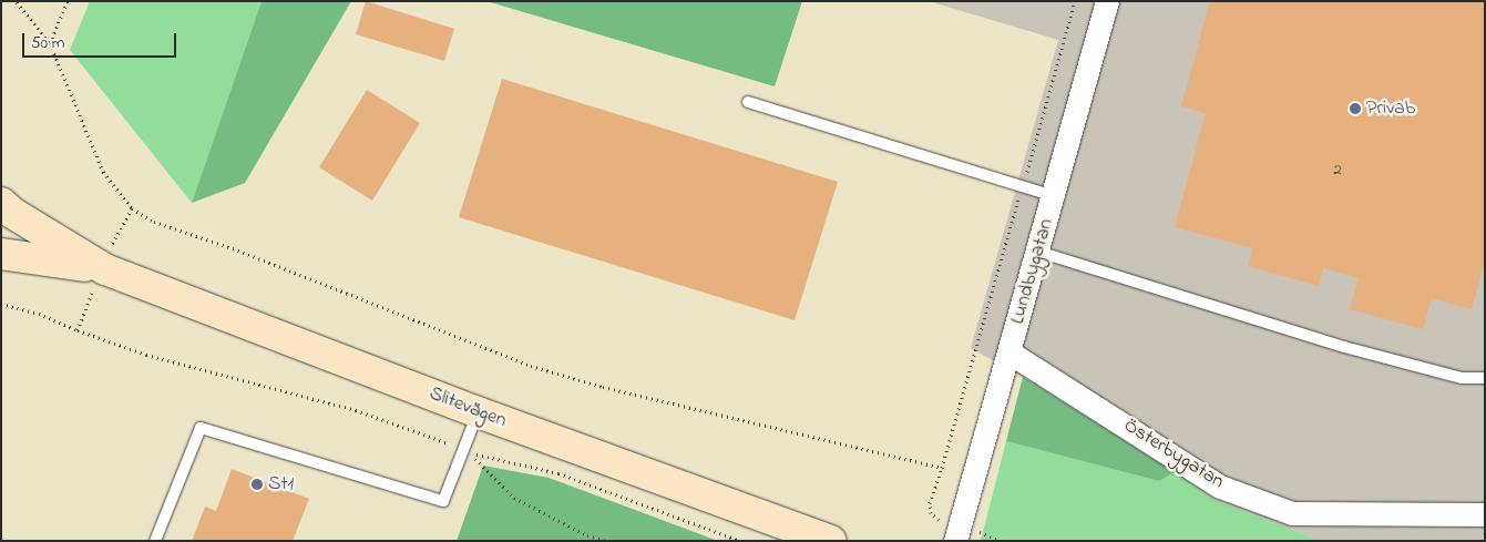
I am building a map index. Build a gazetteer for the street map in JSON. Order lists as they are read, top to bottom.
{
  "streets": {
    "main road": ["Slitevägen"],
    "street": ["Lundbygatan", "Österbygatan"]
  },
  "crossings": [
    ["Lundbygatan", "Österbygatan"]
  ],
  "places": ["Privab", "St1"],
  "house_numbers": ["2"],
  "scale_bar": "50 m"
}
